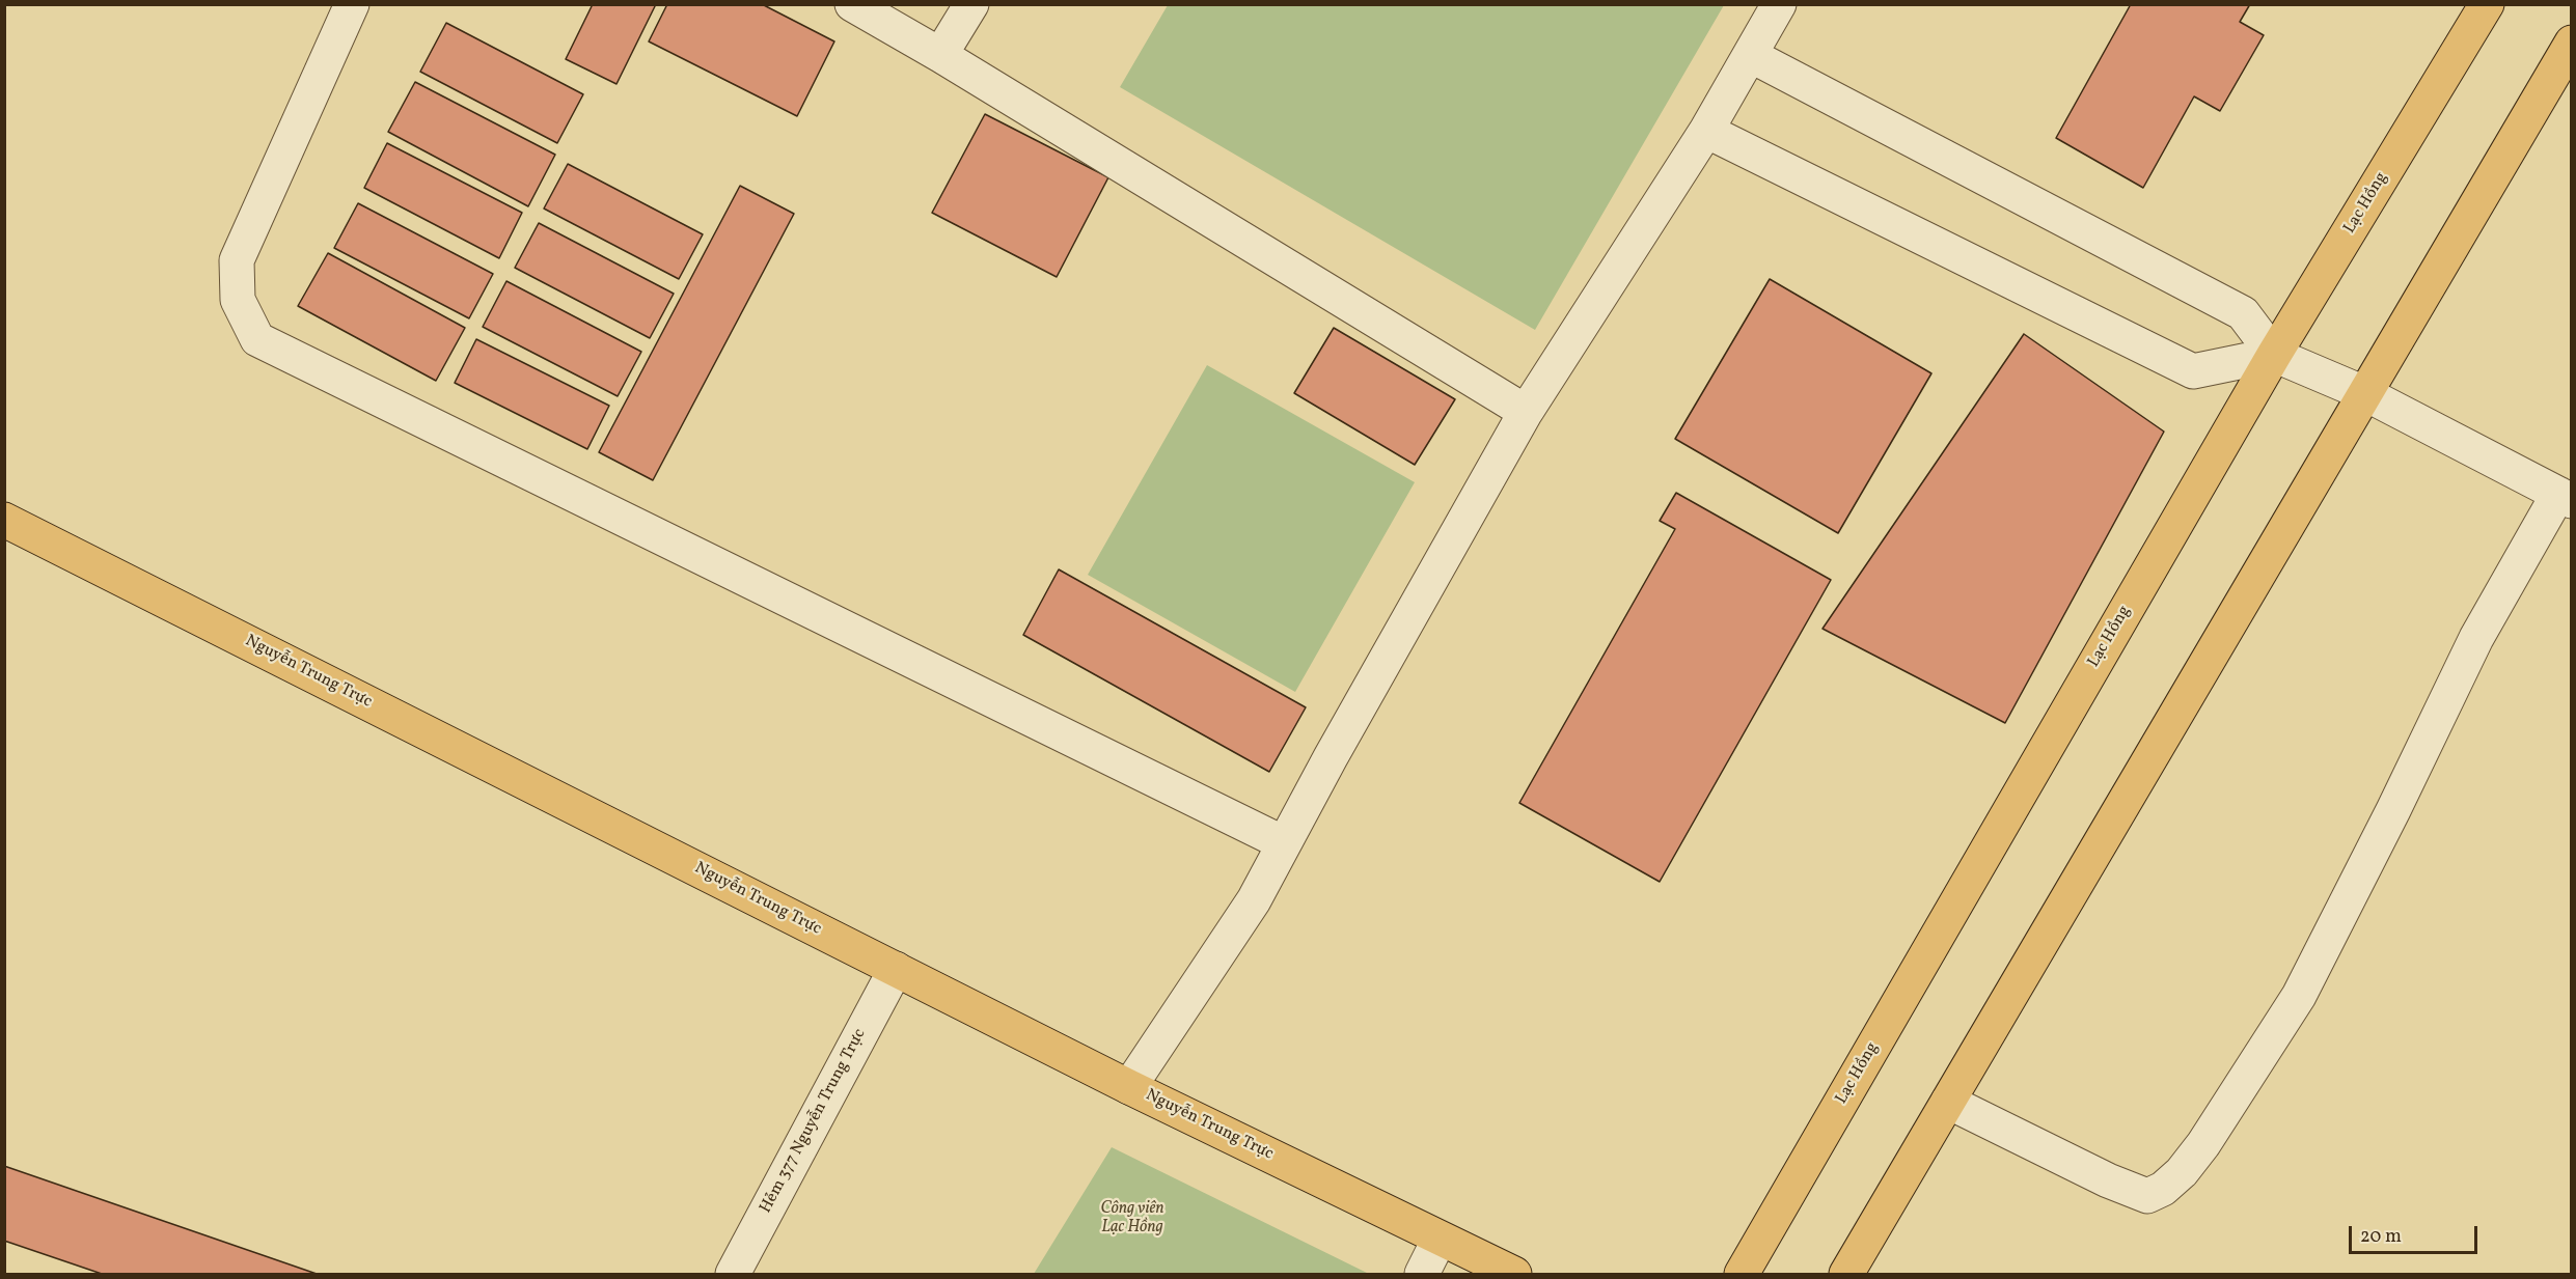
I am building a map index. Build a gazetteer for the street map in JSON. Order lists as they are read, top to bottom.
{
  "streets": {
    "main road": ["Lạc Hồng", "Nguyễn Trung Trực"],
    "street": ["Hẻm 377 Nguyễn Trung Trực"]
  },
  "crossings": [
    ["Nguyễn Trung Trực", "Hẻm 377 Nguyễn Trung Trực"]
  ],
  "parks": ["Công viên Lạc Hồng"],
  "scale_bar": "20 m"
}
